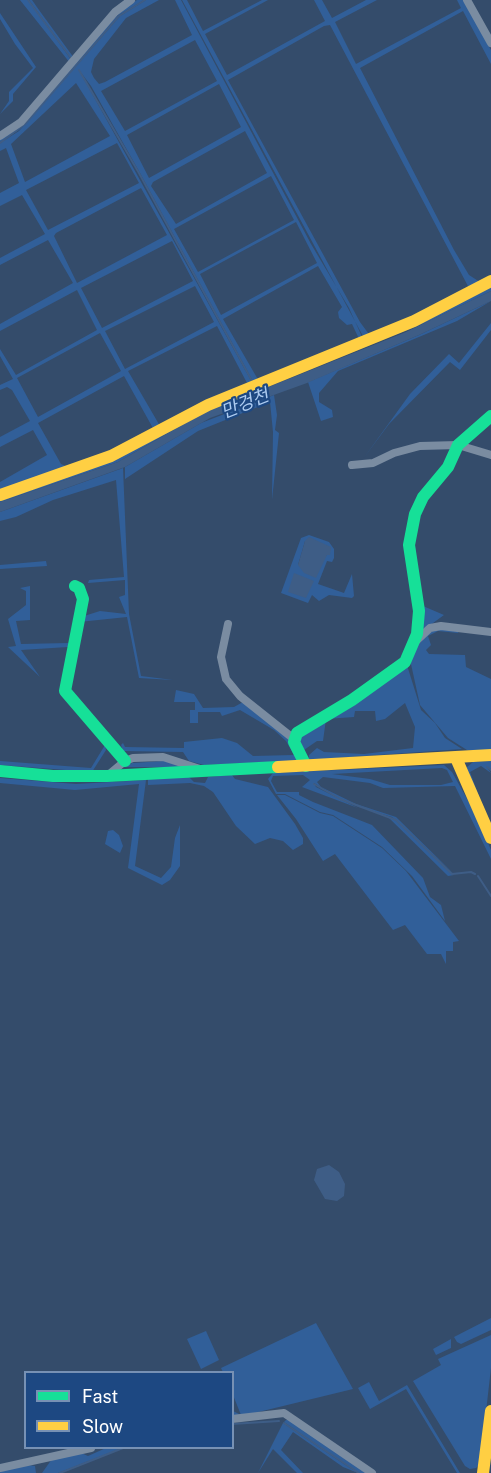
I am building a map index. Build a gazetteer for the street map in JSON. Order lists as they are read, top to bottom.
{
  "water": ["만겅천"],
  "legend": ["Fast", "Slow"]
}
